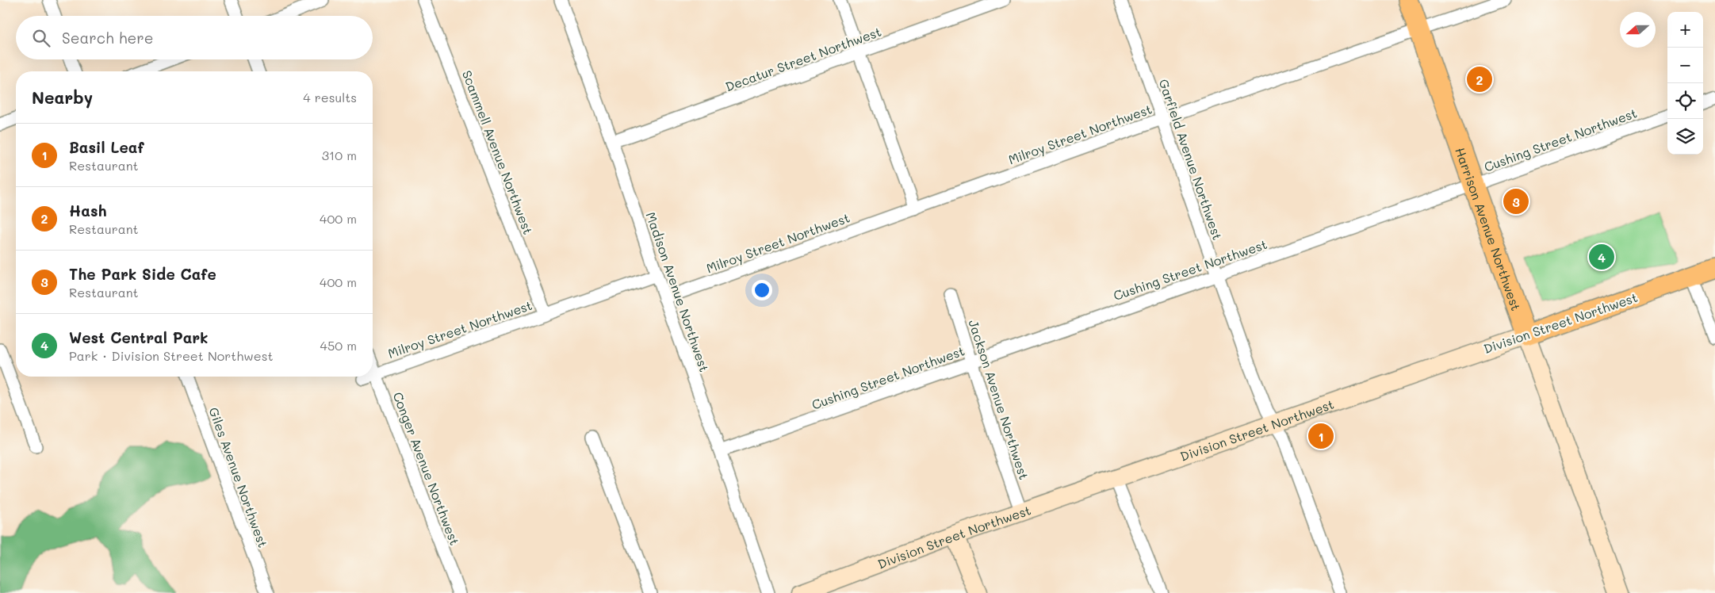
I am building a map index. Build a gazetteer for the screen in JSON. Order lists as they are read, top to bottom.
{
  "streets": {
    "main road": ["Harrison Avenue Northwest", "Division Street Northwest"],
    "street": [
      "Decatur Street Northwest",
      "Milroy Street Northwest",
      "Cushing Street Northwest",
      "Scammell Avenue Northwest",
      "Garfield Avenue Northwest",
      "Madison Avenue Northwest",
      "Jackson Avenue Northwest",
      "Conger Avenue Northwest",
      "Giles Avenue Northwest"
    ]
  },
  "crossings": [
    ["Decatur Street Northwest", "Madison Avenue Northwest"],
    ["Milroy Street Northwest", "Scammell Avenue Northwest"],
    ["Milroy Street Northwest", "Garfield Avenue Northwest"],
    ["Milroy Street Northwest", "Harrison Avenue Northwest"],
    ["Milroy Street Northwest", "Madison Avenue Northwest"],
    ["Milroy Street Northwest", "Conger Avenue Northwest"],
    ["Cushing Street Northwest", "Garfield Avenue Northwest"],
    ["Cushing Street Northwest", "Harrison Avenue Northwest"],
    ["Cushing Street Northwest", "Madison Avenue Northwest"],
    ["Cushing Street Northwest", "Jackson Avenue Northwest"],
    ["Garfield Avenue Northwest", "Division Street Northwest"],
    ["Harrison Avenue Northwest", "Division Street Northwest"],
    ["Division Street Northwest", "Jackson Avenue Northwest"]
  ],
  "north": "left",
  "page": {
    "map_buttons": ["+", "−"],
    "search": "Search here",
    "pins": [
      "2",
      "3",
      "4",
      "1"
    ],
    "heading": ["Nearby", "4 results"],
    "list": [
      {
        "mark": "1",
        "name": "Basil Leaf",
        "note": "Restaurant",
        "value": "310 m"
      },
      {
        "mark": "2",
        "name": "Hash",
        "note": "Restaurant",
        "value": "400 m"
      },
      {
        "mark": "3",
        "name": "The Park Side Cafe",
        "note": "Restaurant",
        "value": "400 m"
      },
      {
        "mark": "4",
        "name": "West Central Park",
        "note": "Park · Division Street Northwest",
        "value": "450 m"
      }
    ]
  }
}
